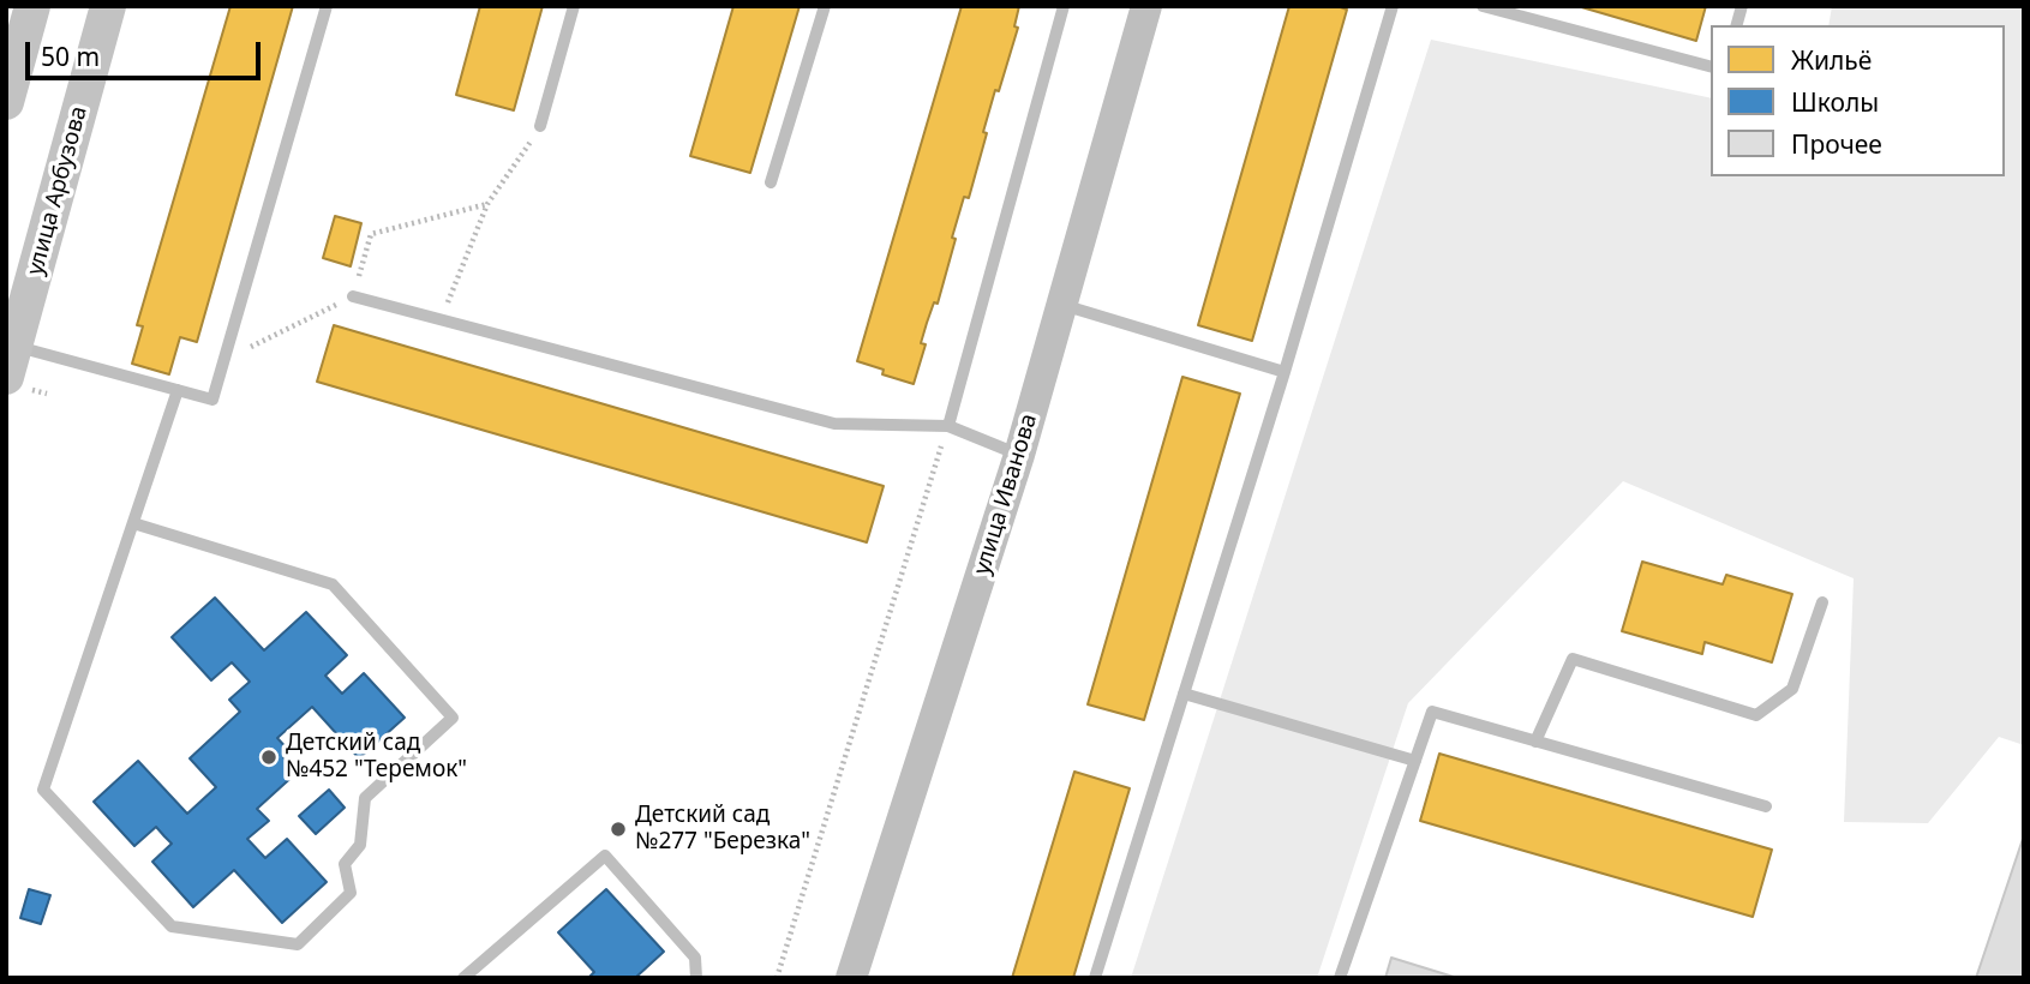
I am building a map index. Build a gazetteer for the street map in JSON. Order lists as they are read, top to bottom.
{
  "streets": {
    "main road": ["улица Арбузова"],
    "street": ["улица Иванова"]
  },
  "places": ["Детский сад №452 \"Теремок\"", "Детский сад №277 \"Березка\""],
  "legend": ["Жильё", "Школы", "Прочее"],
  "scale_bar": "50 m"
}
